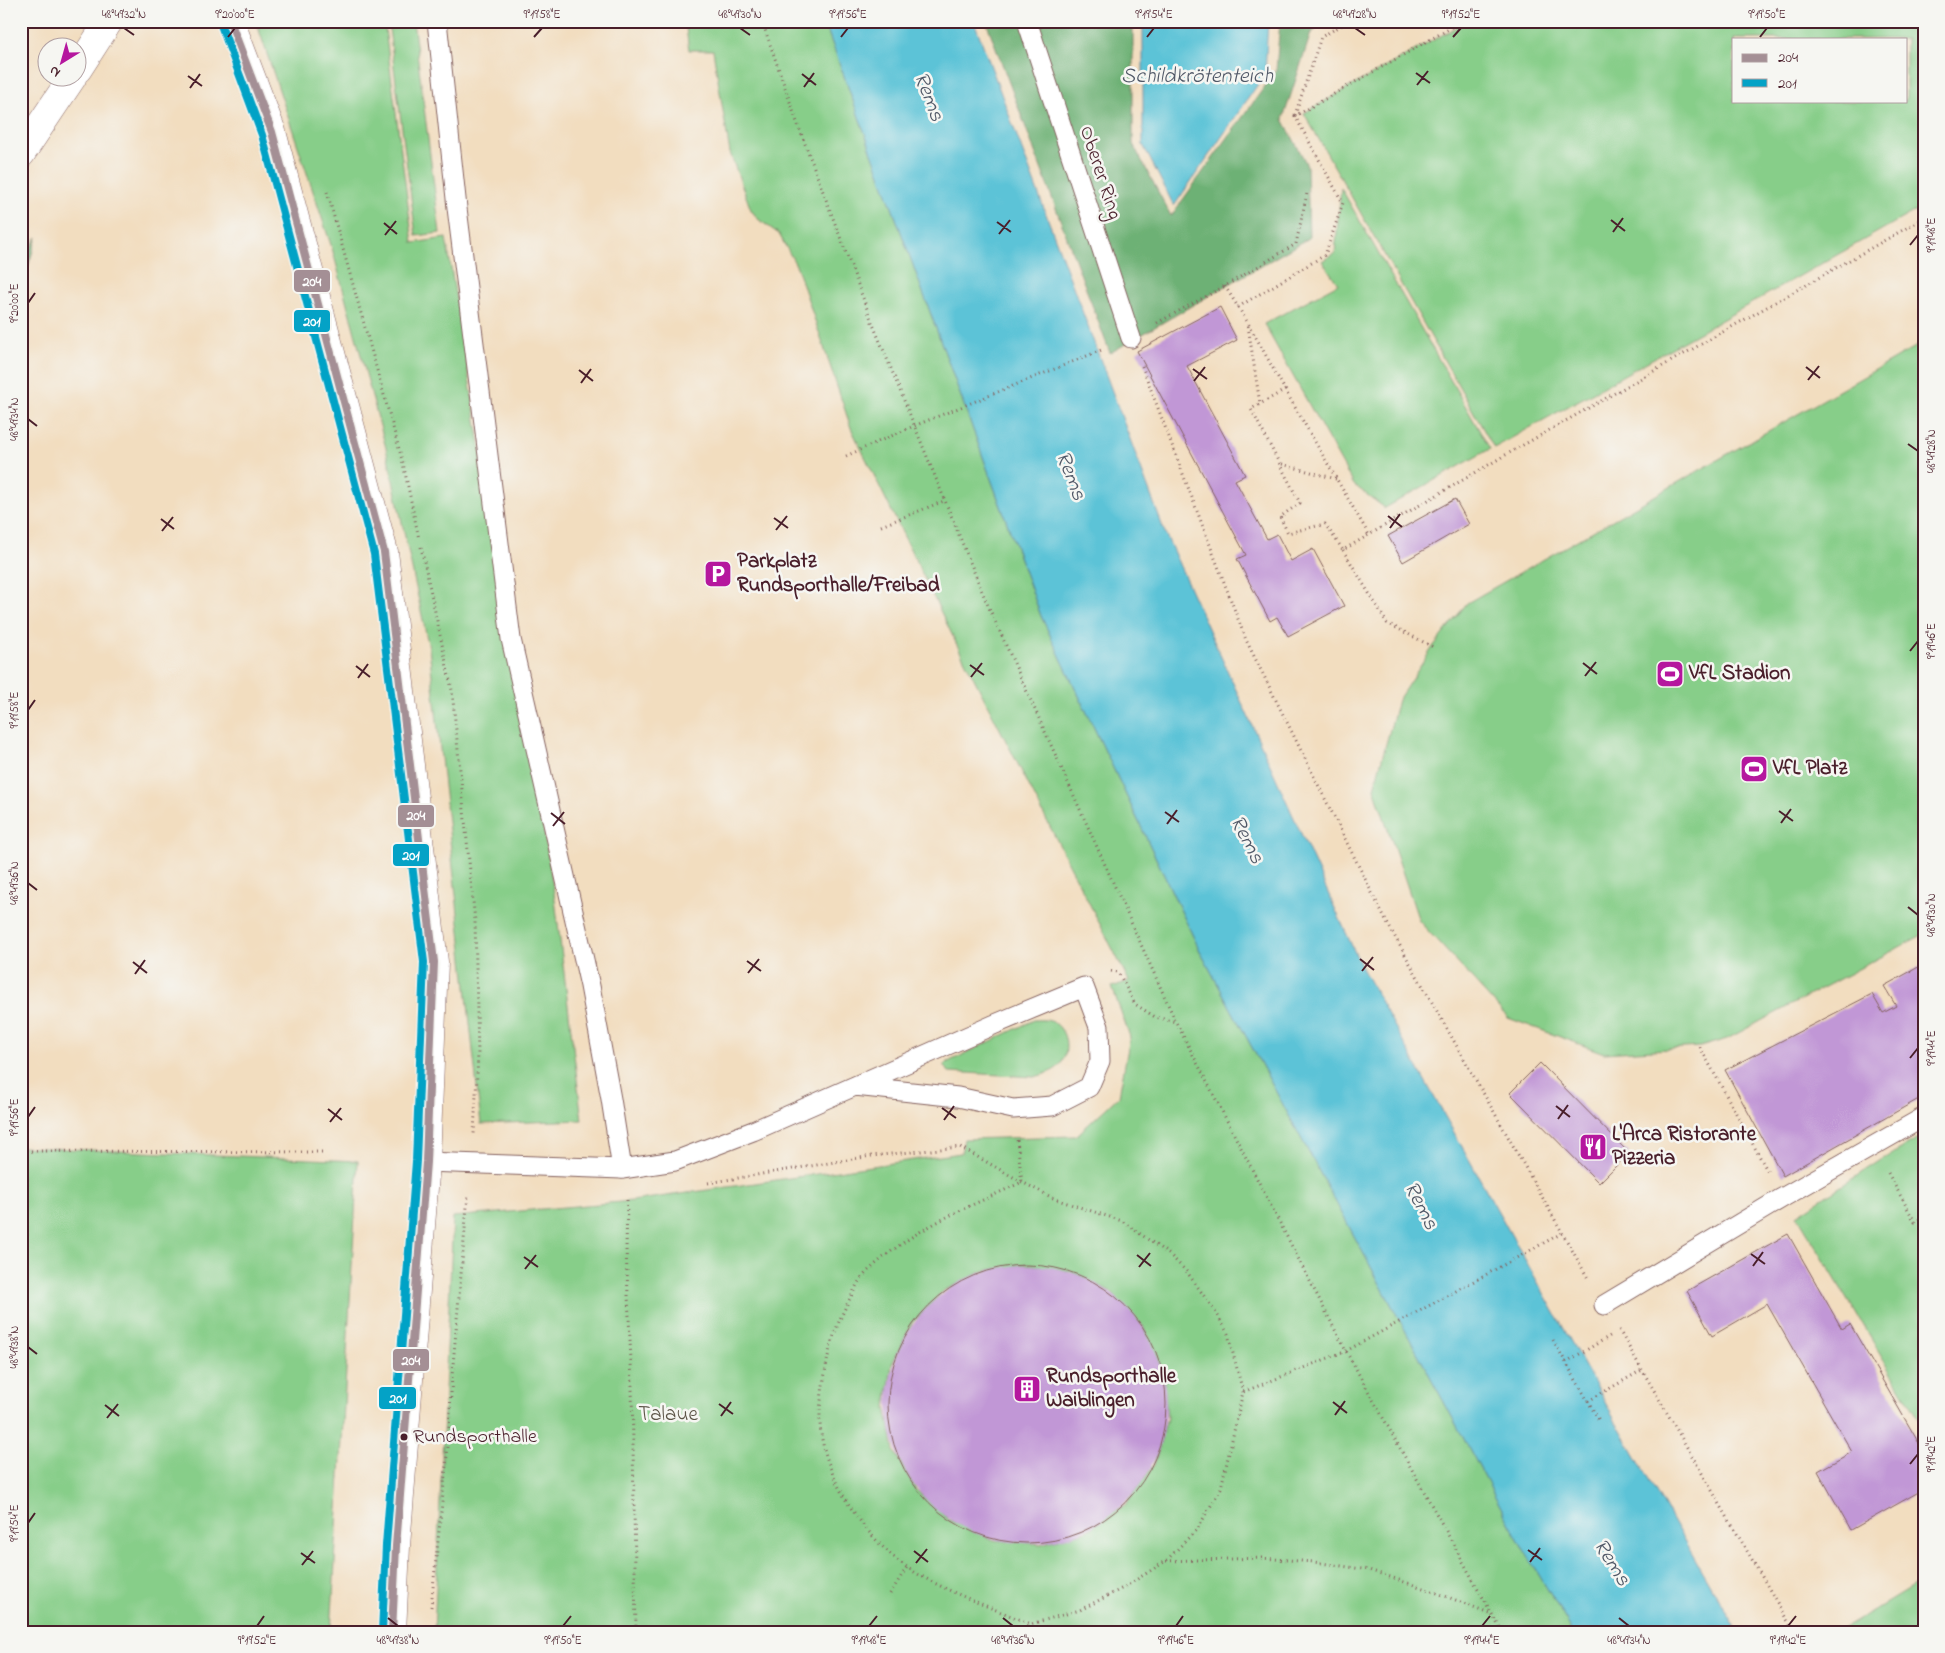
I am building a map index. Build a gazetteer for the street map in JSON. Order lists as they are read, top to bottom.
{
  "streets": {
    "lane": ["Oberer Ring"]
  },
  "water": ["Schildkrötenteich", "Rems"],
  "parks": ["Talaue"],
  "places": {
    "parking": ["Parkplatz Rundsporthalle/Freibad"],
    "sports": ["VfL Stadion", "VfL Platz"],
    "restaurant": ["L'Arca Ristorante Pizzeria"],
    "building": ["Rundsporthalle Waiblingen"],
    "other": ["Rundsporthalle"]
  },
  "lines": ["transit line 204", "transit line 201"],
  "legend": ["204", "201"],
  "north": "bottom left",
  "coordinates": [
    "48°49'32\"N",
    "9°20'00\"E",
    "9°19'58\"E",
    "48°49'30\"N",
    "9°19'56\"E",
    "9°19'54\"E",
    "48°49'28\"N",
    "9°19'52\"E",
    "9°19'50\"E",
    "9°19'48\"E",
    "48°49'34\"N",
    "9°19'46\"E",
    "48°49'36\"N",
    "9°19'44\"E",
    "48°49'38\"N",
    "9°19'42\"E"
  ]
}
